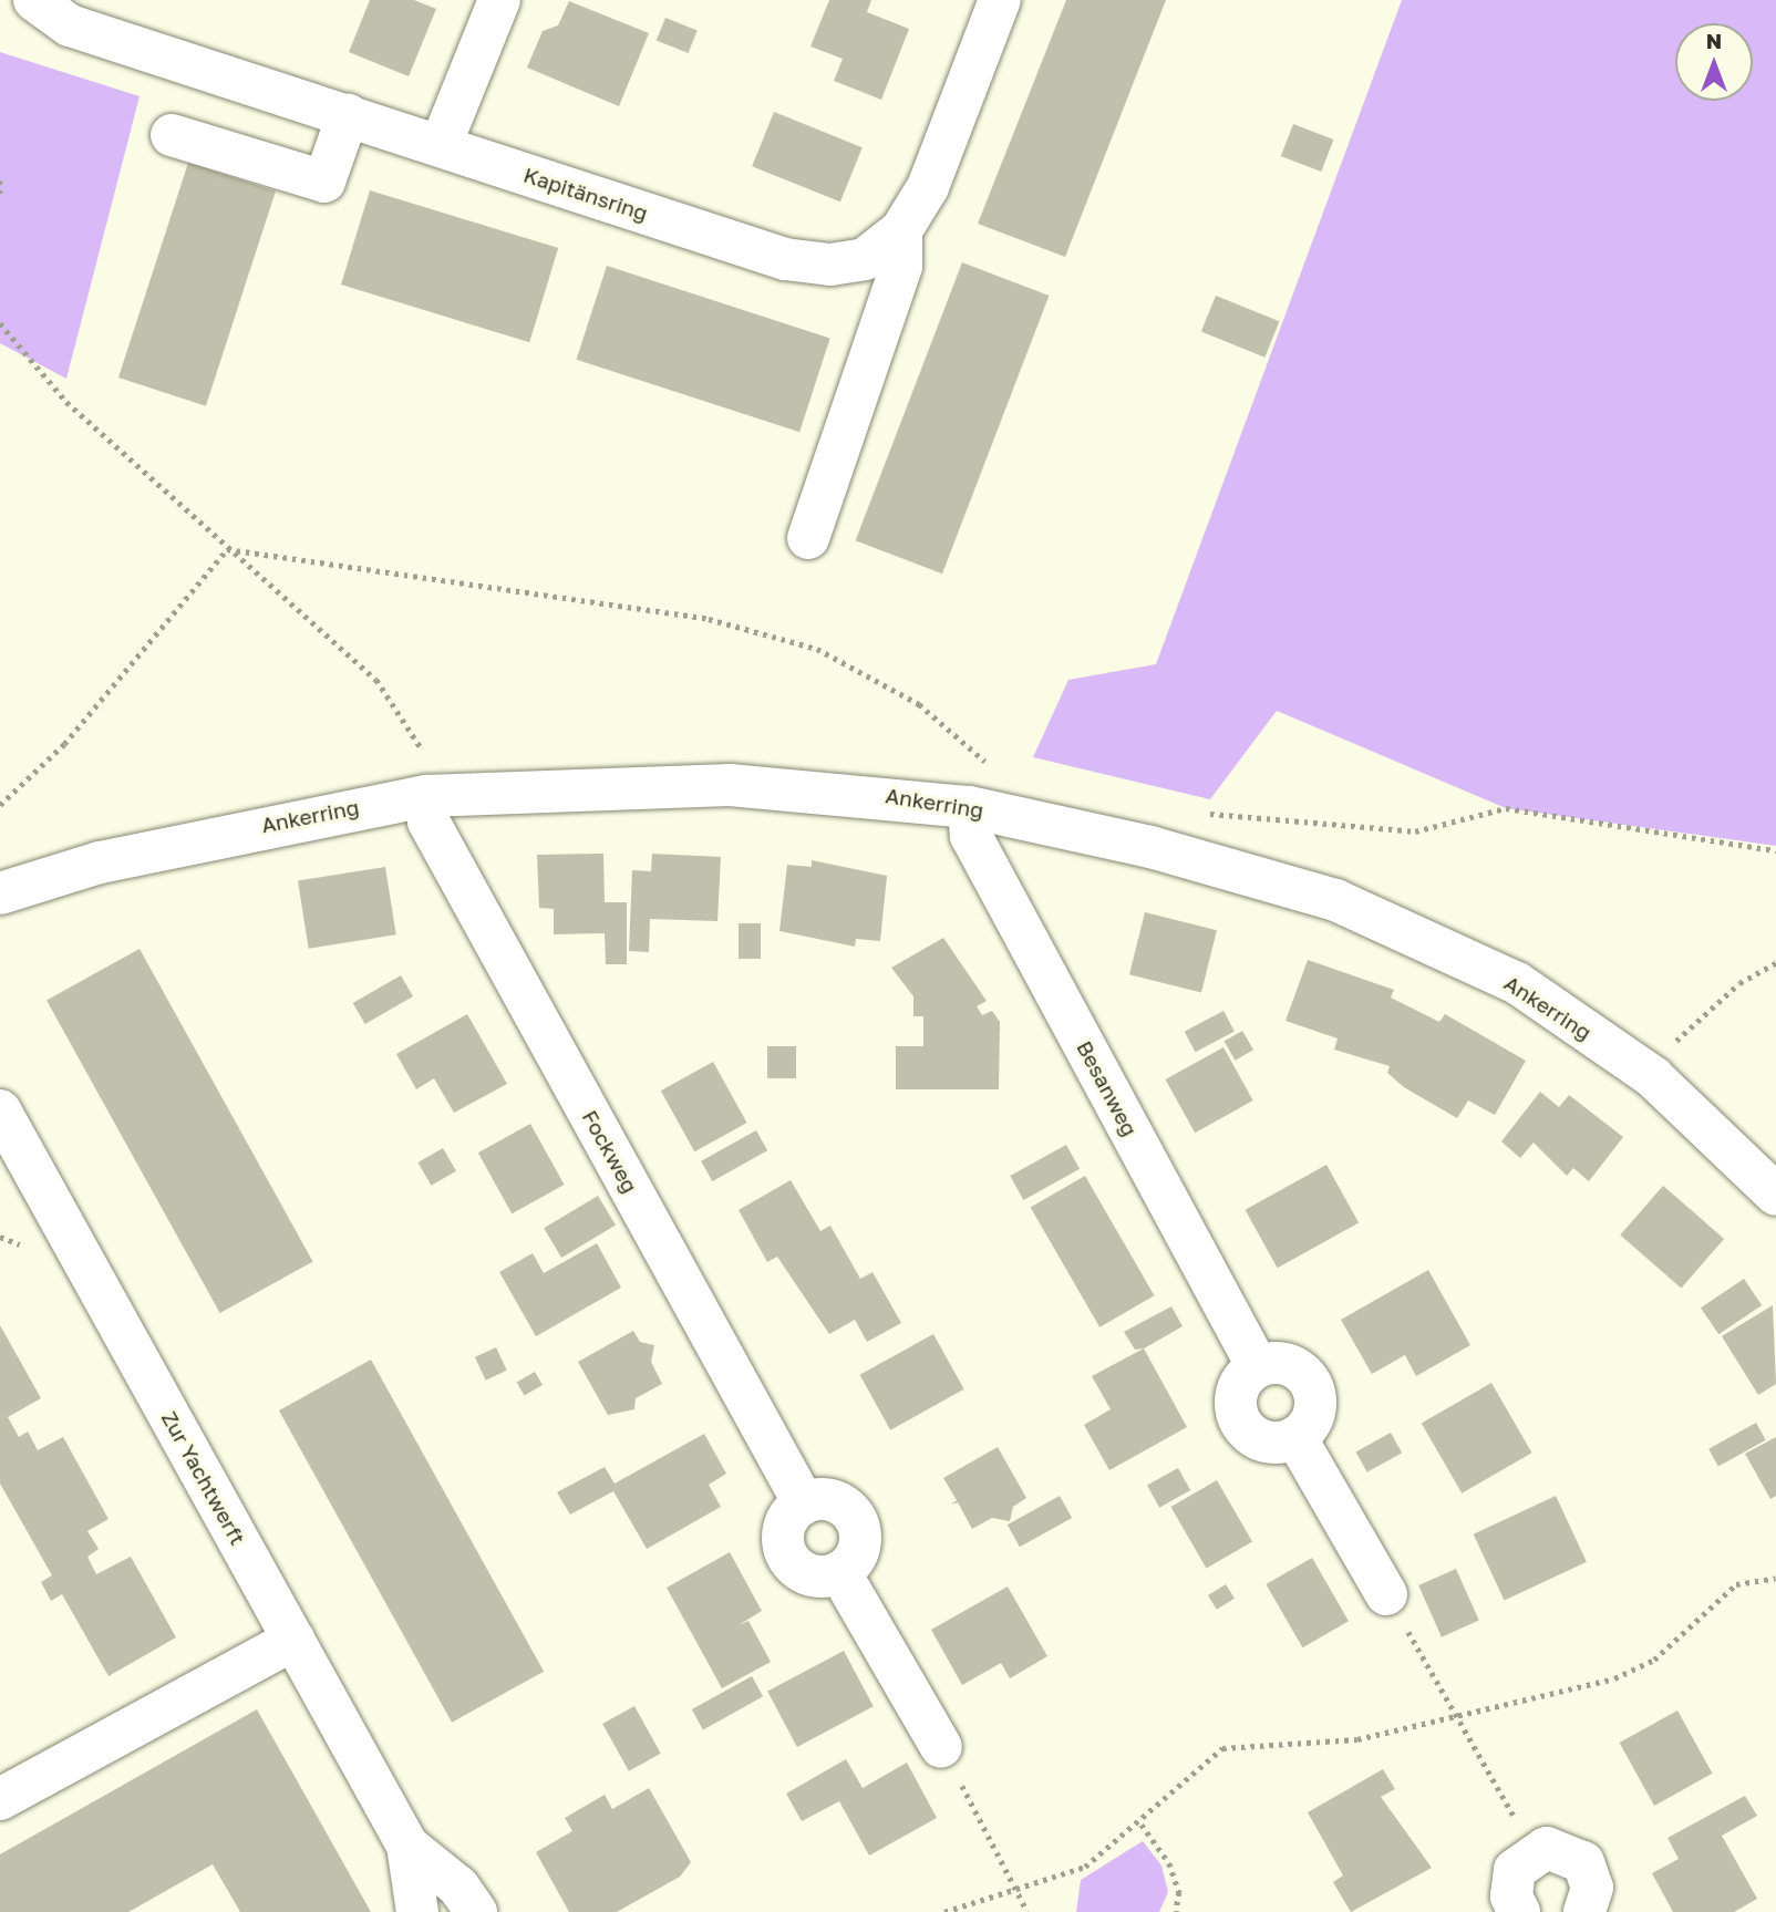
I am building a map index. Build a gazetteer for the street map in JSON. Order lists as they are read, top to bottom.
{
  "streets": {
    "street": [
      "Kapitänsring",
      "Ankerring",
      "Besanweg",
      "Fockweg",
      "Zur Yachtwerft"
    ]
  },
  "crossings": [
    ["Ankerring", "Besanweg"],
    ["Ankerring", "Fockweg"]
  ],
  "north": "top"
}
